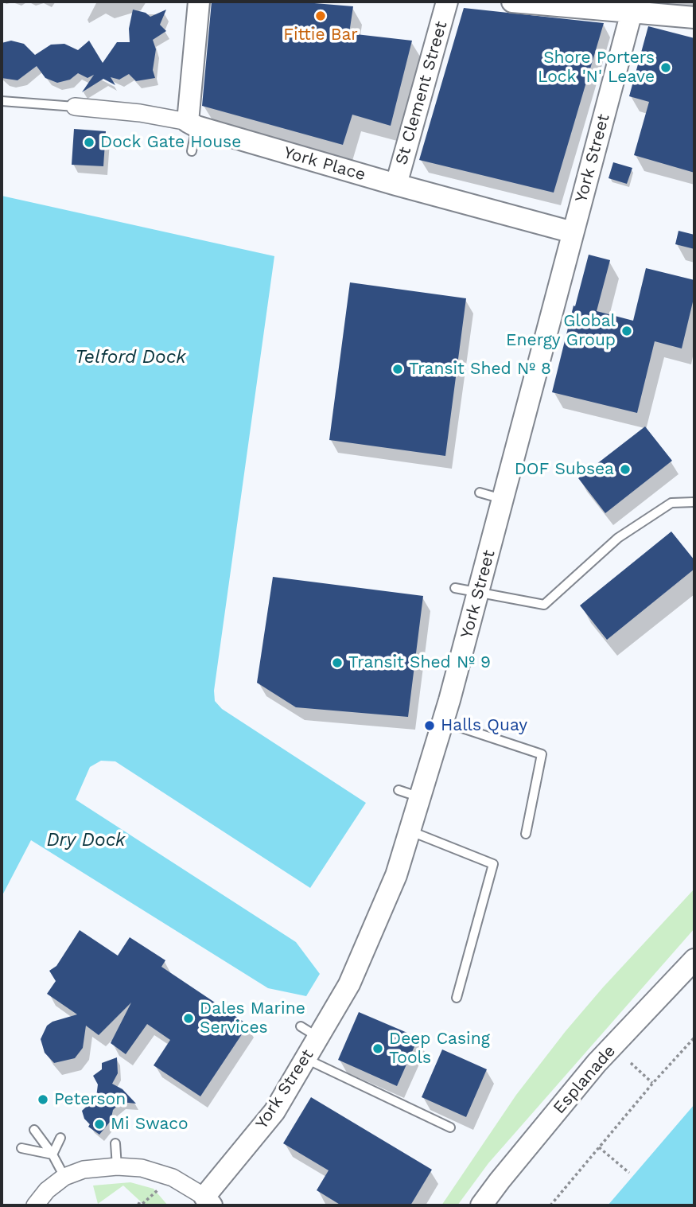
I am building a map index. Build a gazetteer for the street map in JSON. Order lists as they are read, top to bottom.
{
  "streets": {
    "street": [
      "St Clement Street",
      "York Street",
      "York Place",
      "Esplanade"
    ]
  },
  "crossings": [
    ["St Clement Street", "York Place"],
    ["York Street", "York Place"]
  ],
  "water": ["Telford Dock", "Dry Dock"],
  "places": [
    "Fittie Bar",
    "Shore Porters Lock 'N' Leave",
    "Dock Gate House",
    "Global Energy Group",
    "Transit Shed № 8",
    "DOF Subsea",
    "Transit Shed № 9",
    "Halls Quay",
    "Dales Marine Services",
    "Deep Casing Tools",
    "Peterson",
    "Mi Swaco"
  ]
}
